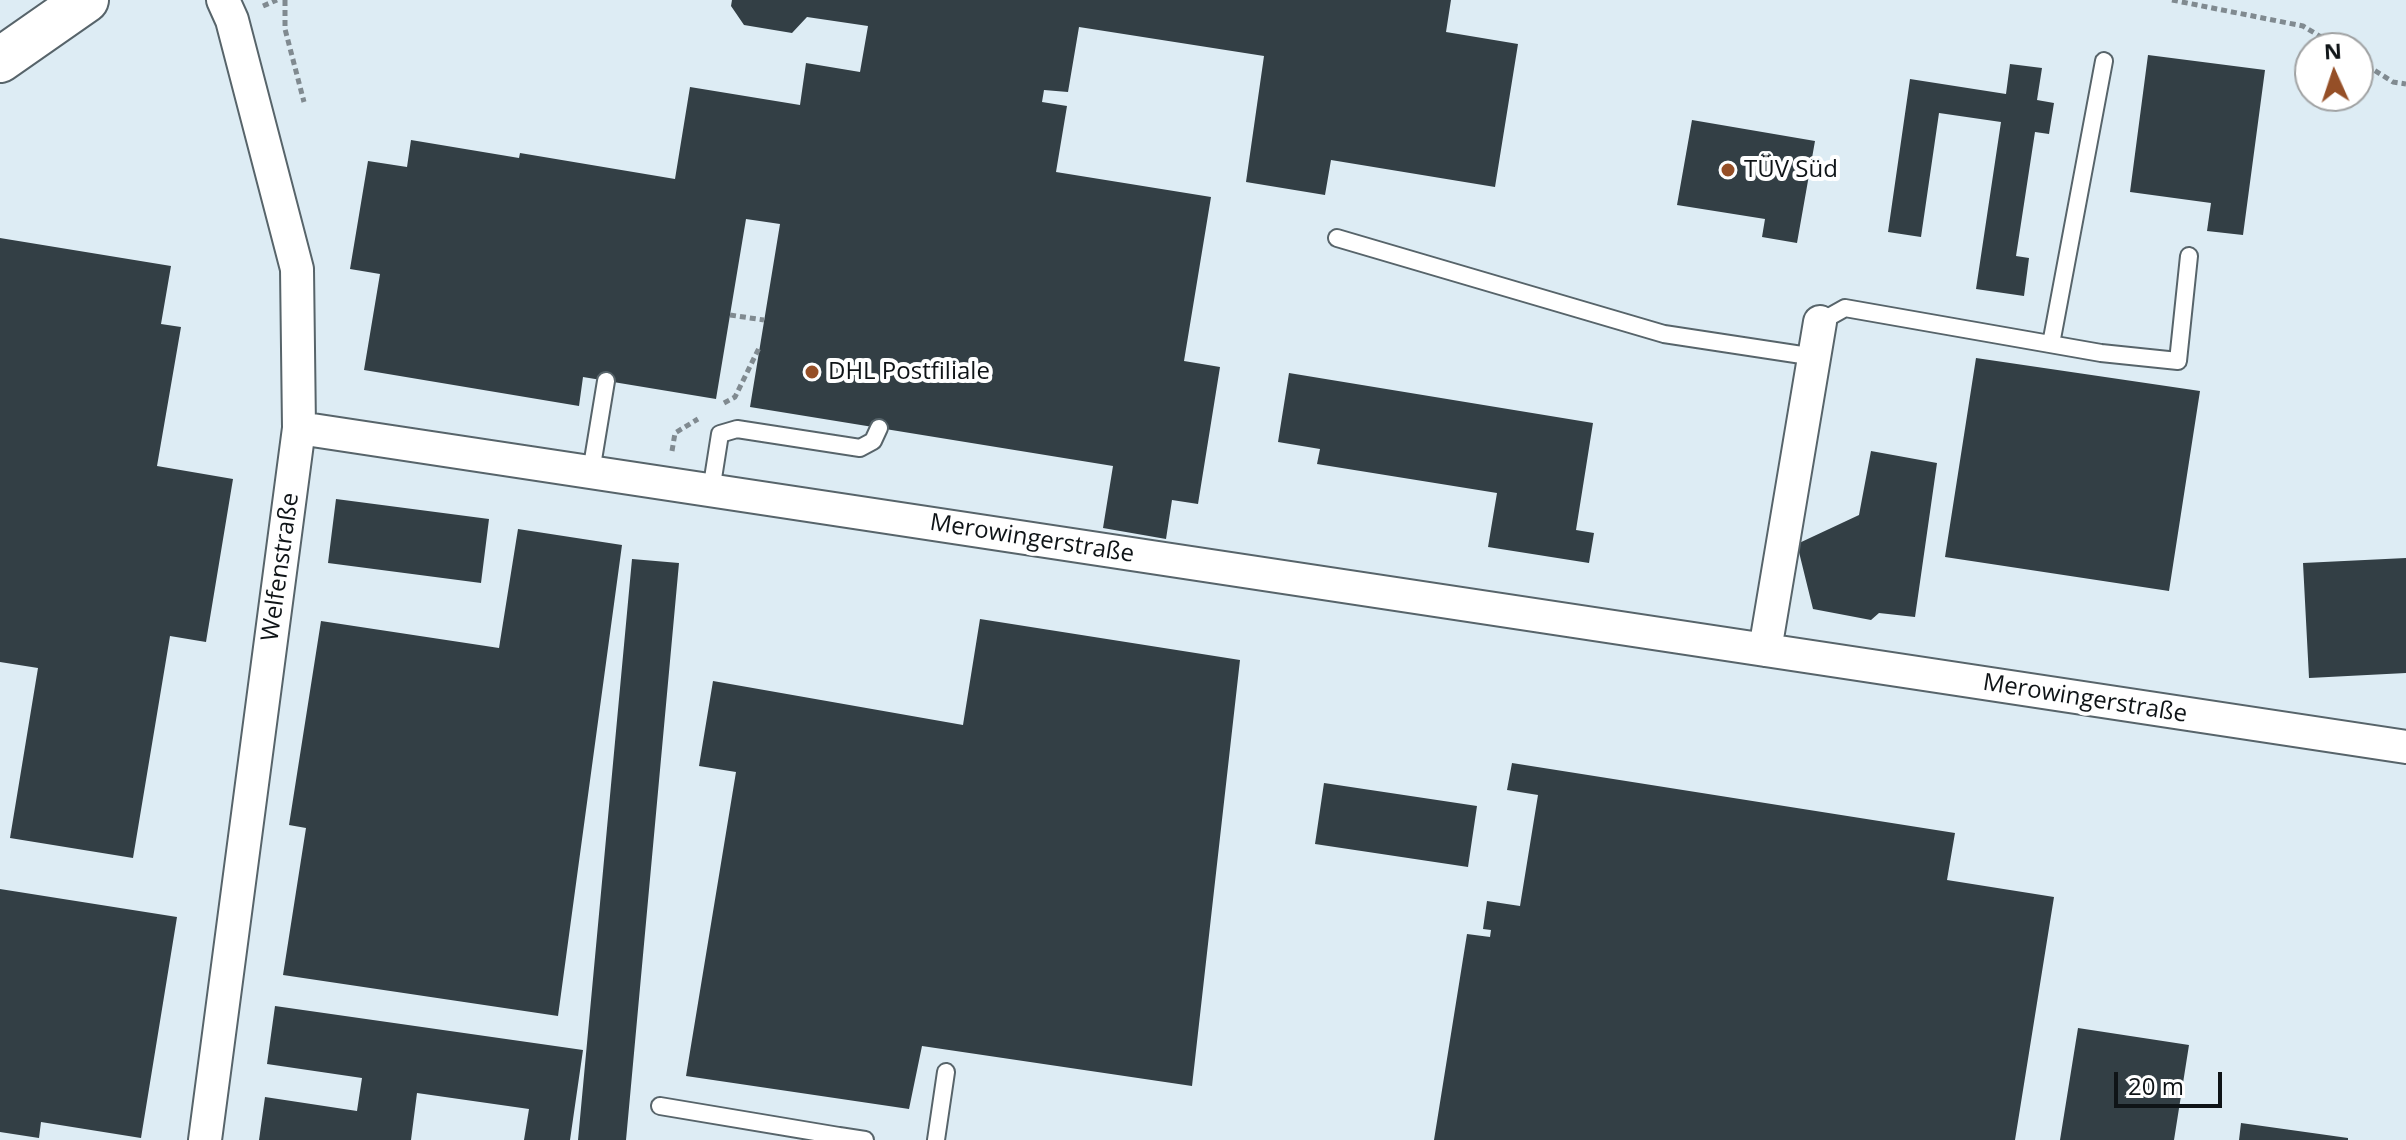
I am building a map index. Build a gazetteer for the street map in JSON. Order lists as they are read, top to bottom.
{
  "streets": {
    "street": ["Merowingerstraße", "Welfenstraße"]
  },
  "crossings": [
    ["Merowingerstraße", "Welfenstraße"]
  ],
  "places": ["TÜV Süd", "DHL Postfiliale"],
  "scale_bar": "20 m",
  "north": "top"
}
